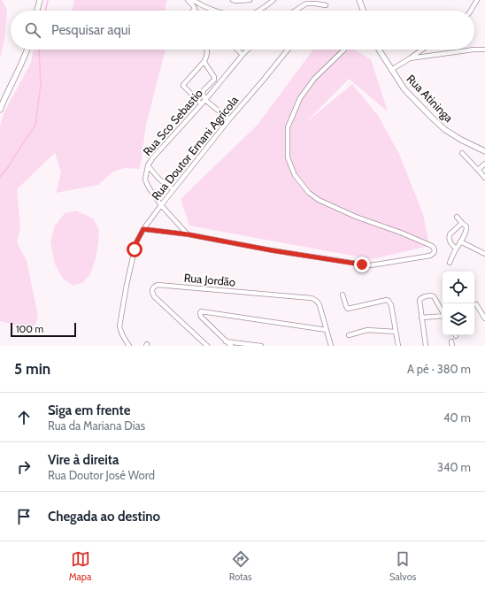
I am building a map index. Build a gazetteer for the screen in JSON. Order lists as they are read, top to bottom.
{
  "streets": {
    "street": [
      "Rua Atininga",
      "Rua Sco Sebastio",
      "Rua Doutor Ernani Agrícola",
      "Rua Jordão"
    ]
  },
  "crossings": [
    ["Rua Sco Sebastio", "Rua Doutor Ernani Agrícola"]
  ],
  "scale_bar": "100 m",
  "page": {
    "search": "Pesquisar aqui",
    "scale": "100 m",
    "heading": ["5 min", "A pé · 380 m"],
    "list": [
      ["Siga em frente", "Rua da Mariana Dias", "40 m"],
      ["Vire à direita", "Rua Doutor José Word", "340 m"],
      "Chegada ao destino"
    ],
    "nav": ["Mapa", "Rotas", "Salvos"]
  }
}
